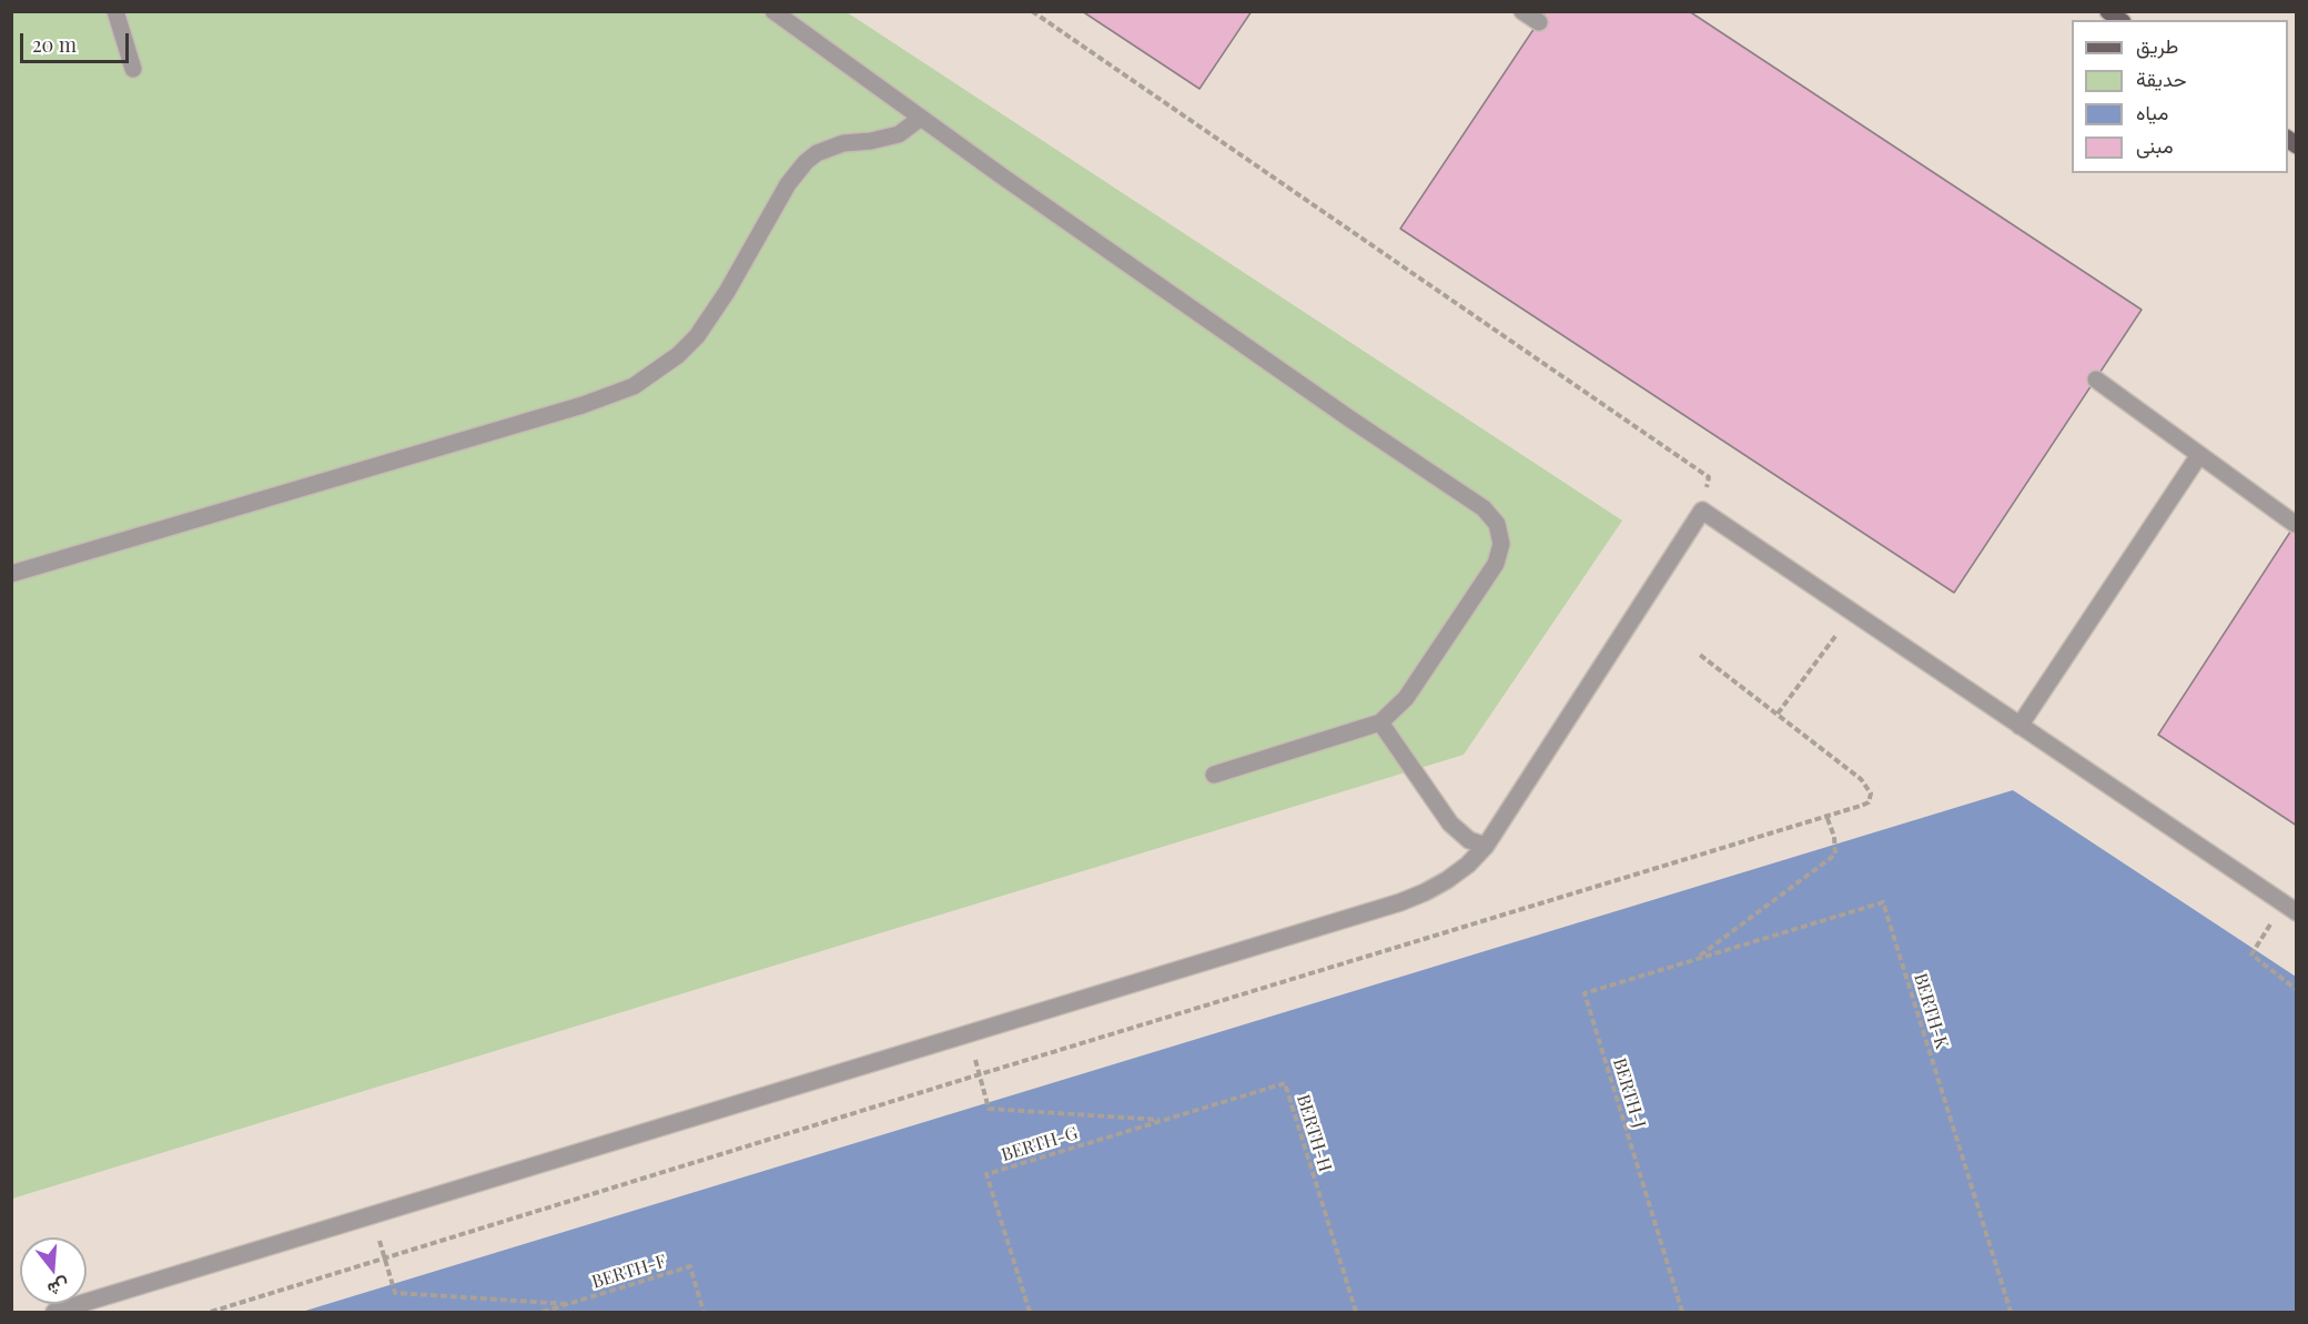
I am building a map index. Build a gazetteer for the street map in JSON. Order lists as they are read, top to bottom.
{
  "streets": {
    "path": [
      "BERTH-K",
      "BERTH-J",
      "BERTH-H",
      "BERTH-G",
      "BERTH-F"
    ]
  },
  "crossings": [
    ["BERTH-K", "BERTH-J"],
    ["BERTH-H", "BERTH-G"]
  ],
  "legend": [
    "طريق",
    "حديقة",
    "مياه",
    "مبنى"
  ],
  "scale_bar": "20 m",
  "north": "bottom"
}
